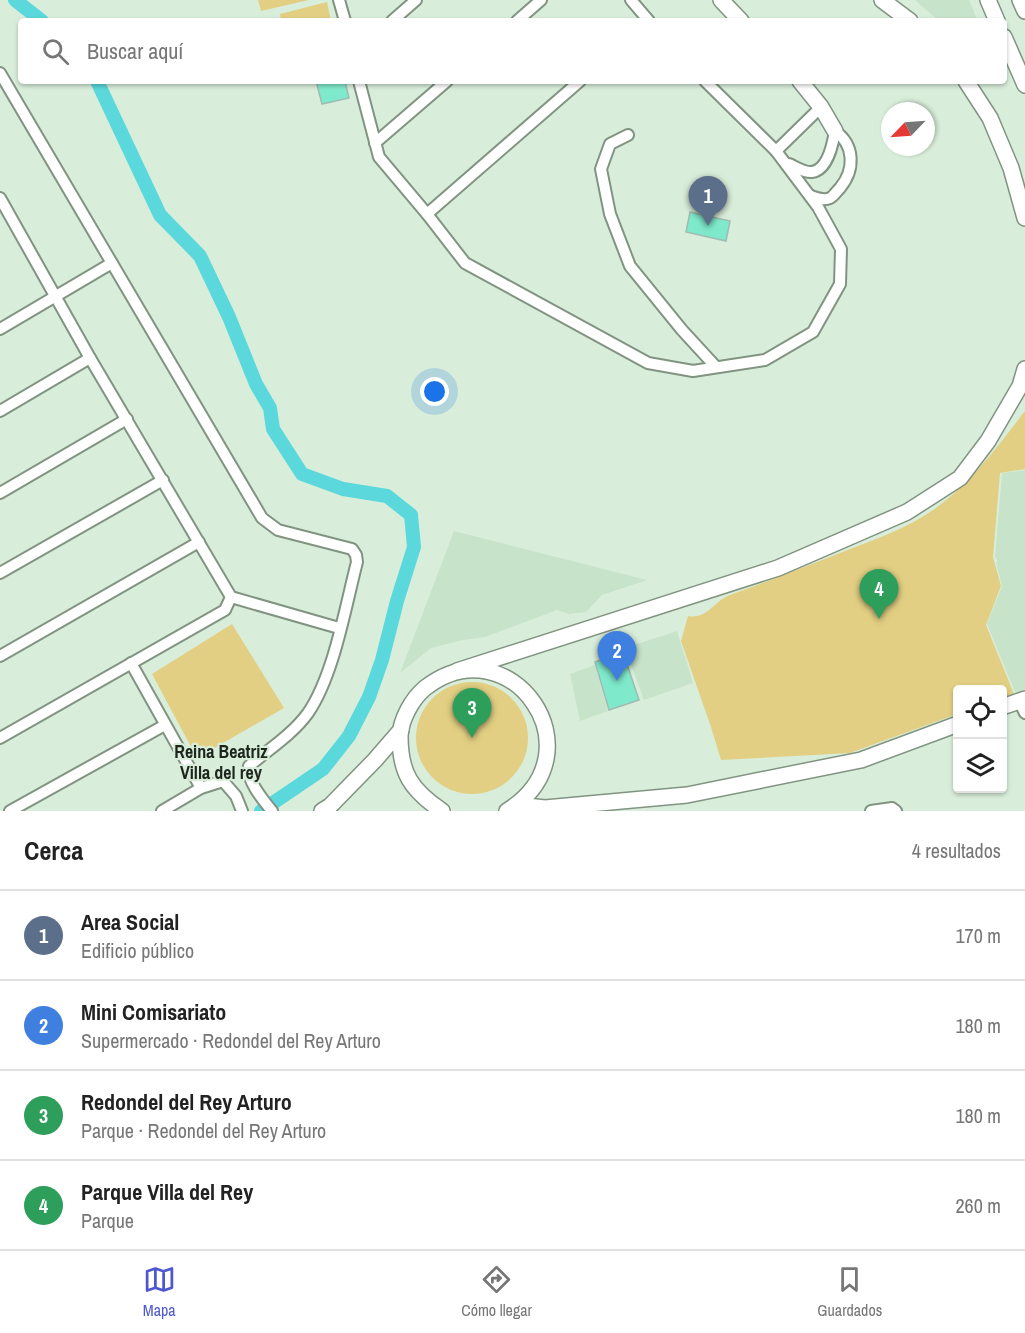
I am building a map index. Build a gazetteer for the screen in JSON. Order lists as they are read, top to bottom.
{
  "districts": ["Reina Beatriz Villa del rey"],
  "north": "bottom left",
  "page": {
    "search": "Buscar aquí",
    "pins": [
      "1",
      "4",
      "2",
      "3"
    ],
    "heading": ["Cerca", "4 resultados"],
    "list": [
      {
        "mark": "1",
        "name": "Area Social",
        "note": "Edificio público",
        "value": "170 m"
      },
      {
        "mark": "2",
        "name": "Mini Comisariato",
        "note": "Supermercado · Redondel del Rey Arturo",
        "value": "180 m"
      },
      {
        "mark": "3",
        "name": "Redondel del Rey Arturo",
        "note": "Parque · Redondel del Rey Arturo",
        "value": "180 m"
      },
      {
        "mark": "4",
        "name": "Parque Villa del Rey",
        "note": "Parque",
        "value": "260 m"
      }
    ],
    "nav": ["Mapa", "Cómo llegar", "Guardados"]
  }
}
